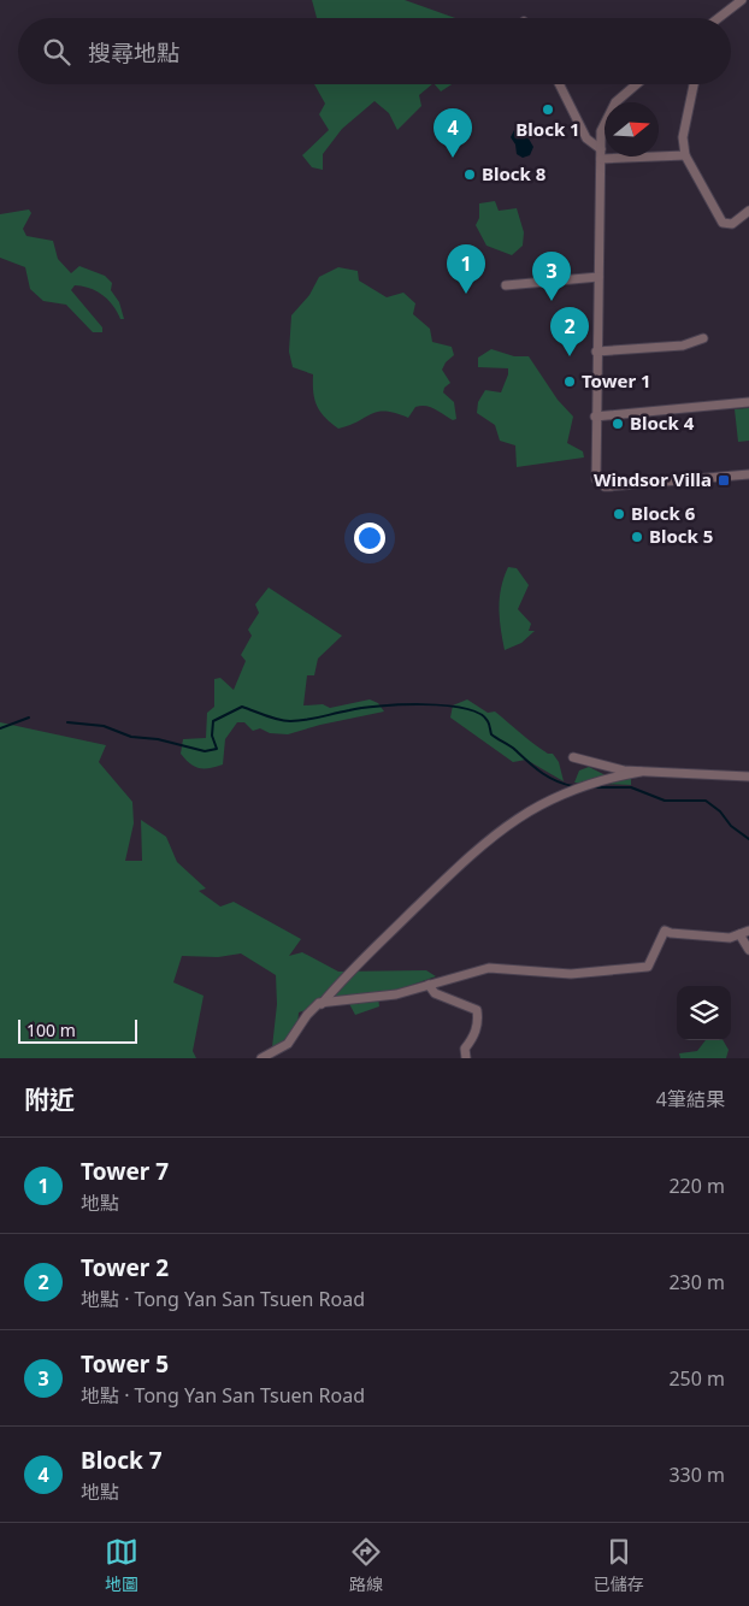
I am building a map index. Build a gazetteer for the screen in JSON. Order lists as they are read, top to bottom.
{
  "places": {
    "other": [
      "Block 1",
      "Block 8",
      "Tower 1",
      "Block 4",
      "Block 6",
      "Block 5"
    ],
    "transit": ["Windsor Villa"]
  },
  "scale_bar": "100 m",
  "north": "right",
  "page": {
    "search": "搜尋地點",
    "pins": [
      "4",
      "1",
      "3",
      "2"
    ],
    "scale": "100 m",
    "heading": ["附近", "4筆結果"],
    "list": [
      {
        "mark": "1",
        "name": "Tower 7",
        "note": "地點",
        "value": "220 m"
      },
      {
        "mark": "2",
        "name": "Tower 2",
        "note": "地點 · Tong Yan San Tsuen Road",
        "value": "230 m"
      },
      {
        "mark": "3",
        "name": "Tower 5",
        "note": "地點 · Tong Yan San Tsuen Road",
        "value": "250 m"
      },
      {
        "mark": "4",
        "name": "Block 7",
        "note": "地點",
        "value": "330 m"
      }
    ],
    "nav": ["地圖", "路線", "已儲存"]
  }
}
